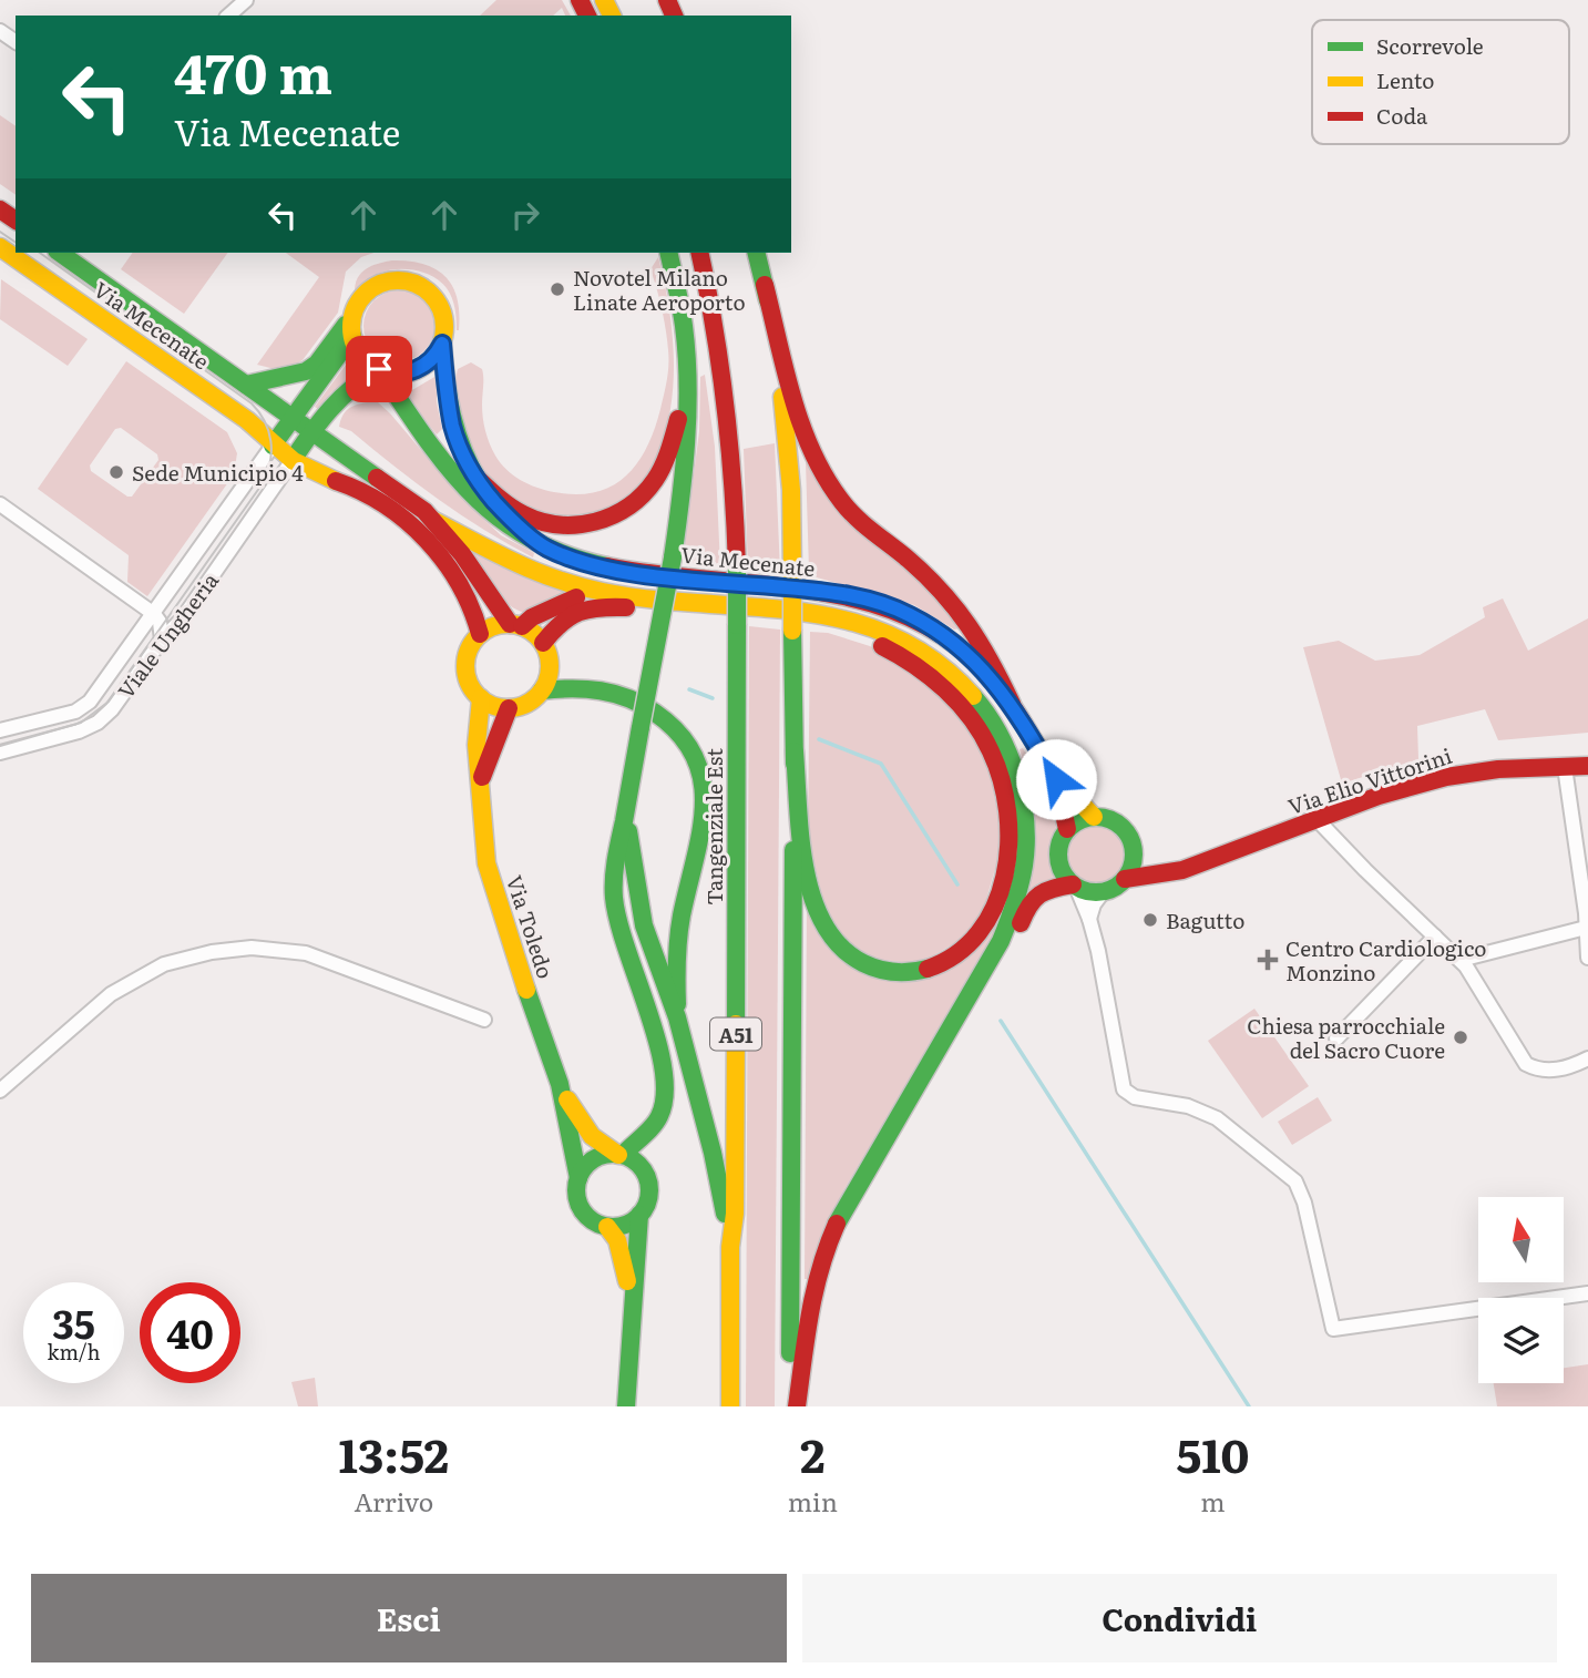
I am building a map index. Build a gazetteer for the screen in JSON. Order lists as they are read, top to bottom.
{
  "streets": {
    "main road": [
      "Via Mecenate",
      "Via Elio Vittorini",
      "Tangenziale Est",
      "Via Toledo",
      "A51"
    ],
    "street": ["Viale Ungheria"]
  },
  "crossings": [
    ["Via Mecenate", "Viale Ungheria"],
    ["Via Mecenate", "Via Elio Vittorini"],
    ["Via Mecenate", "Via Toledo"]
  ],
  "places": {
    "other": [
      "Novotel Milano Linate Aeroporto",
      "Sede Municipio 4",
      "Bagutto",
      "Chiesa parrocchiale del Sacro Cuore"
    ],
    "health": ["Centro Cardiologico Monzino"]
  },
  "legend": ["Scorrevole", "Lento", "Coda"],
  "north": "top",
  "page": {
    "turn": ["470 m", "Via Mecenate"],
    "speed": "35 km/h",
    "limit": "40",
    "eta": [
      "13:52",
      "Arrivo",
      "2",
      "min",
      "510",
      "m"
    ],
    "buttons": ["Esci", "Condividi"]
  }
}
